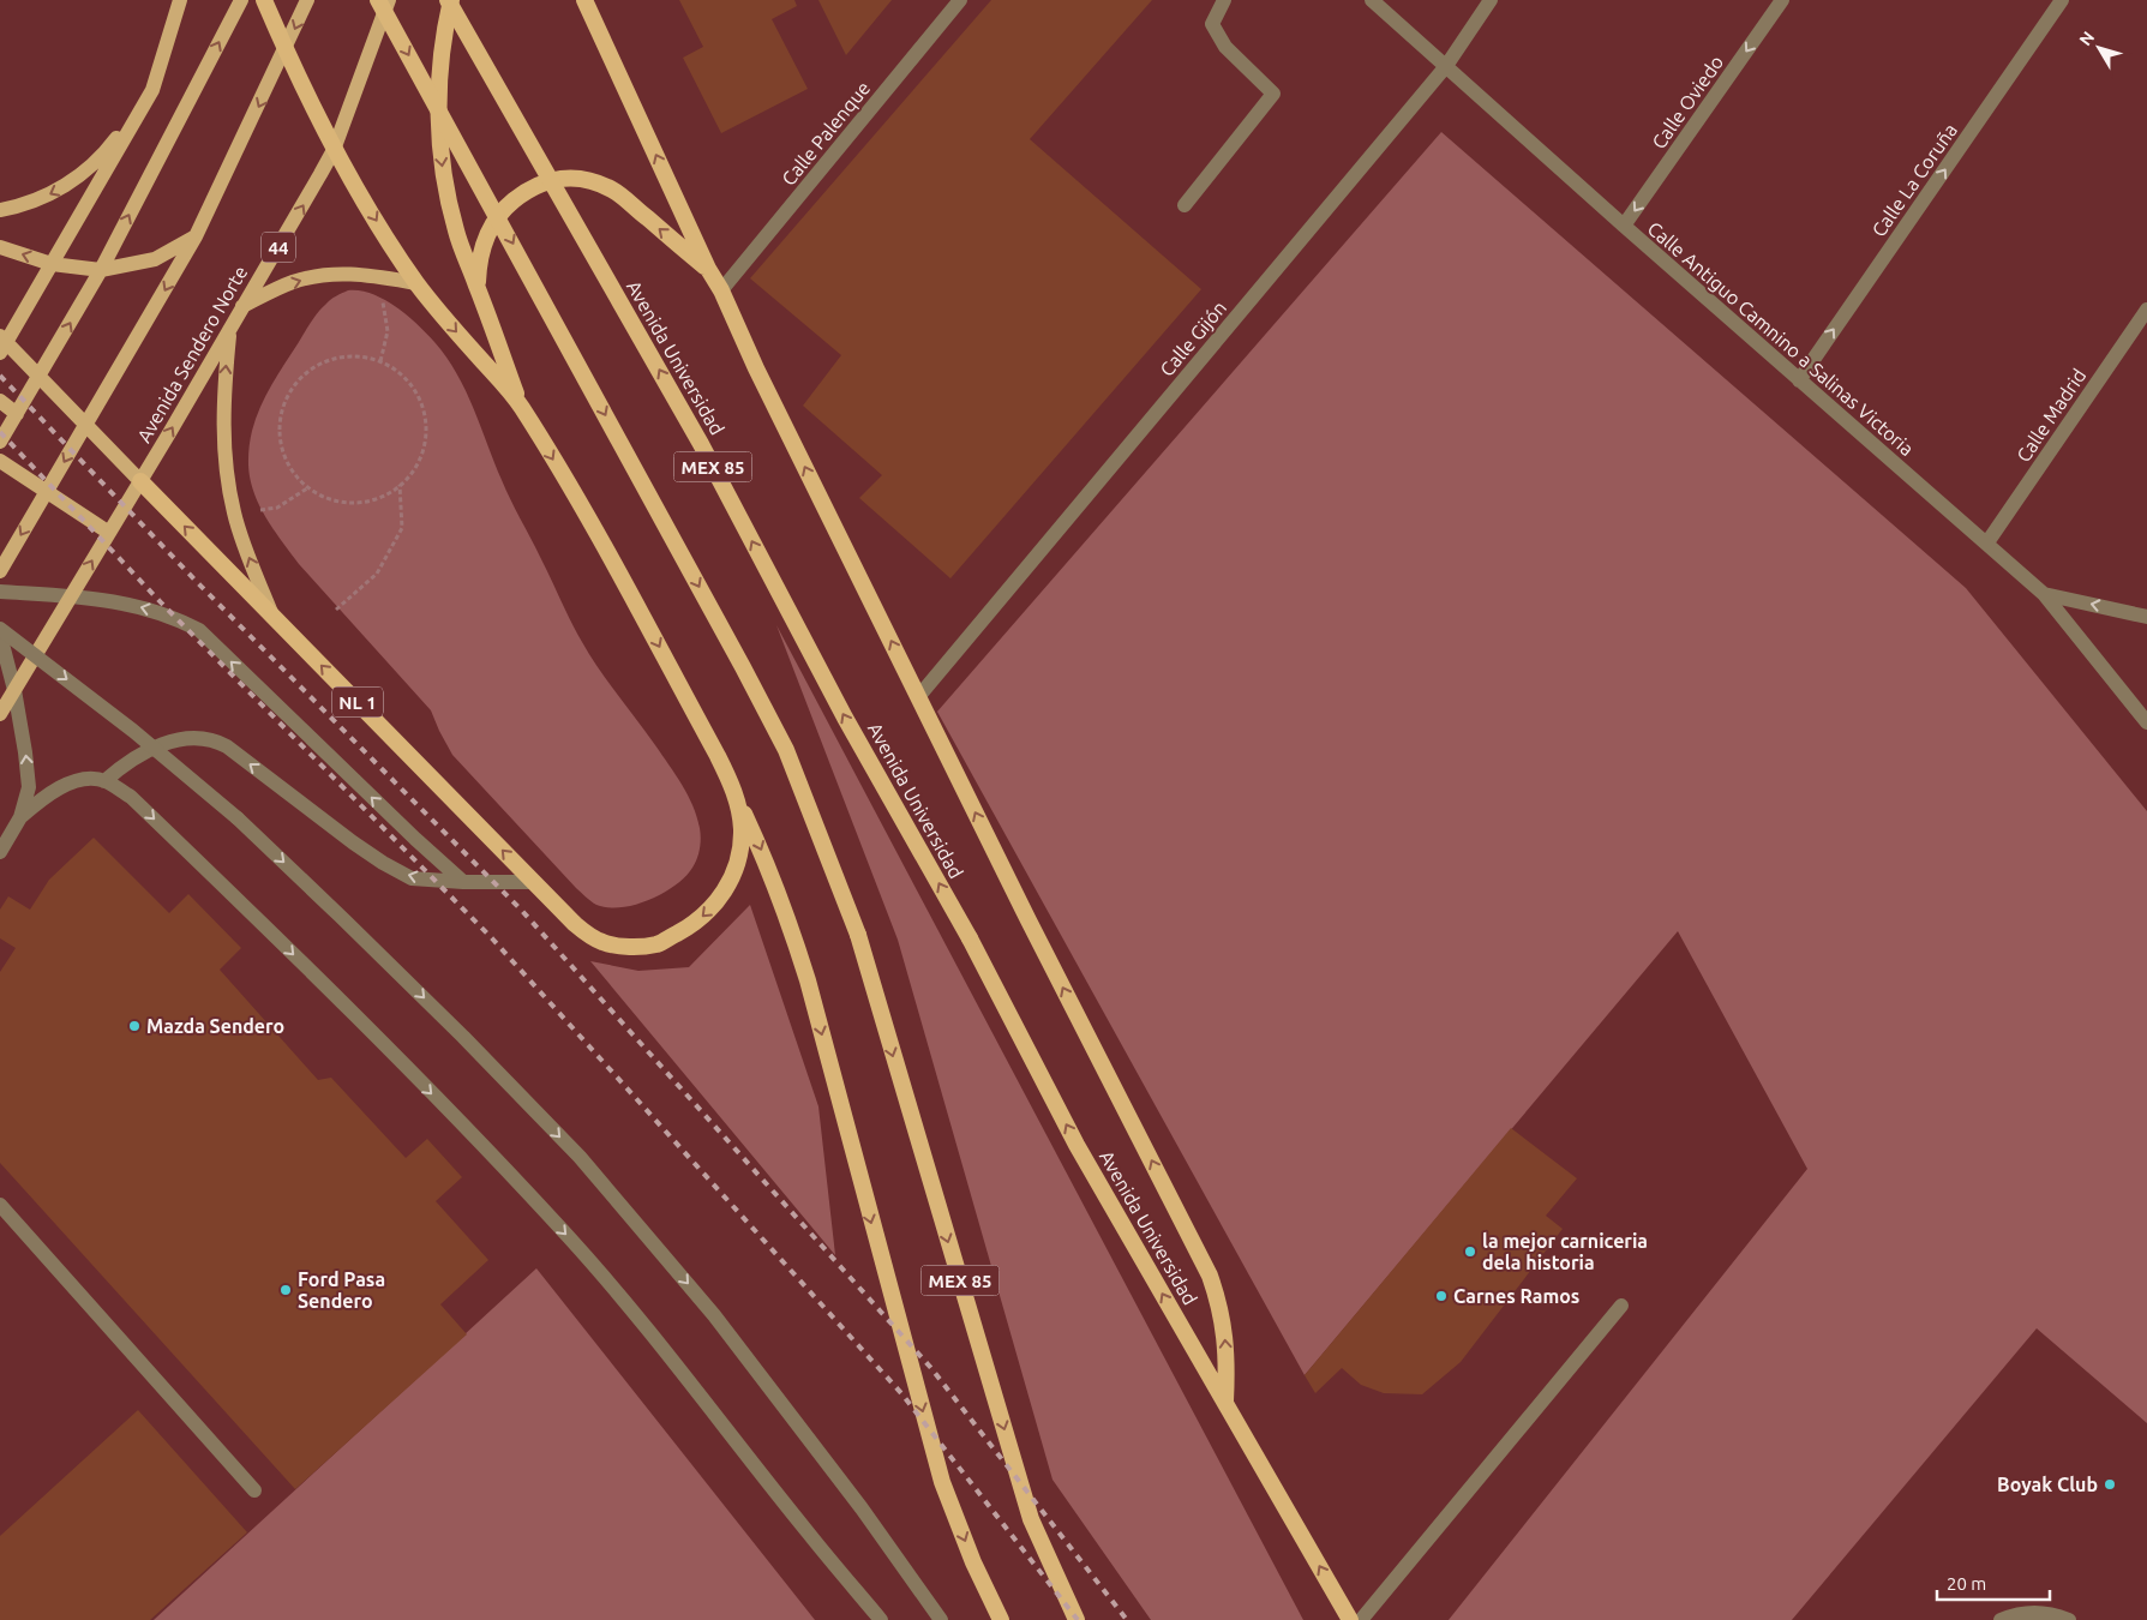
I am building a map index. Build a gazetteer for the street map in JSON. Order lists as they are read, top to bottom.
{
  "streets": {
    "highway": ["Avenida Universidad", "MEX 85", "NL 1"],
    "main road": ["44", "Avenida Sendero Norte"],
    "street": [
      "Calle Oviedo",
      "Calle Palenque",
      "Calle La Coruña",
      "Calle Gijón",
      "Calle Antiguo Camnino a Salinas Victoria",
      "Calle Madrid"
    ]
  },
  "crossings": [
    ["Calle Oviedo", "Calle Antiguo Camnino a Salinas Victoria"],
    ["Calle La Coruña", "Calle Antiguo Camnino a Salinas Victoria"],
    ["Calle Gijón", "Calle Antiguo Camnino a Salinas Victoria"],
    ["Calle Antiguo Camnino a Salinas Victoria", "Calle Madrid"],
    ["Avenida Sendero Norte", "NL 1"]
  ],
  "one_way": ["Calle Oviedo", "Calle La Coruña"],
  "places": [
    "Mazda Sendero",
    "la mejor carniceria dela historia",
    "Ford Pasa Sendero",
    "Carnes Ramos",
    "Boyak Club"
  ],
  "scale_bar": "20 m",
  "north": "top left"
}
